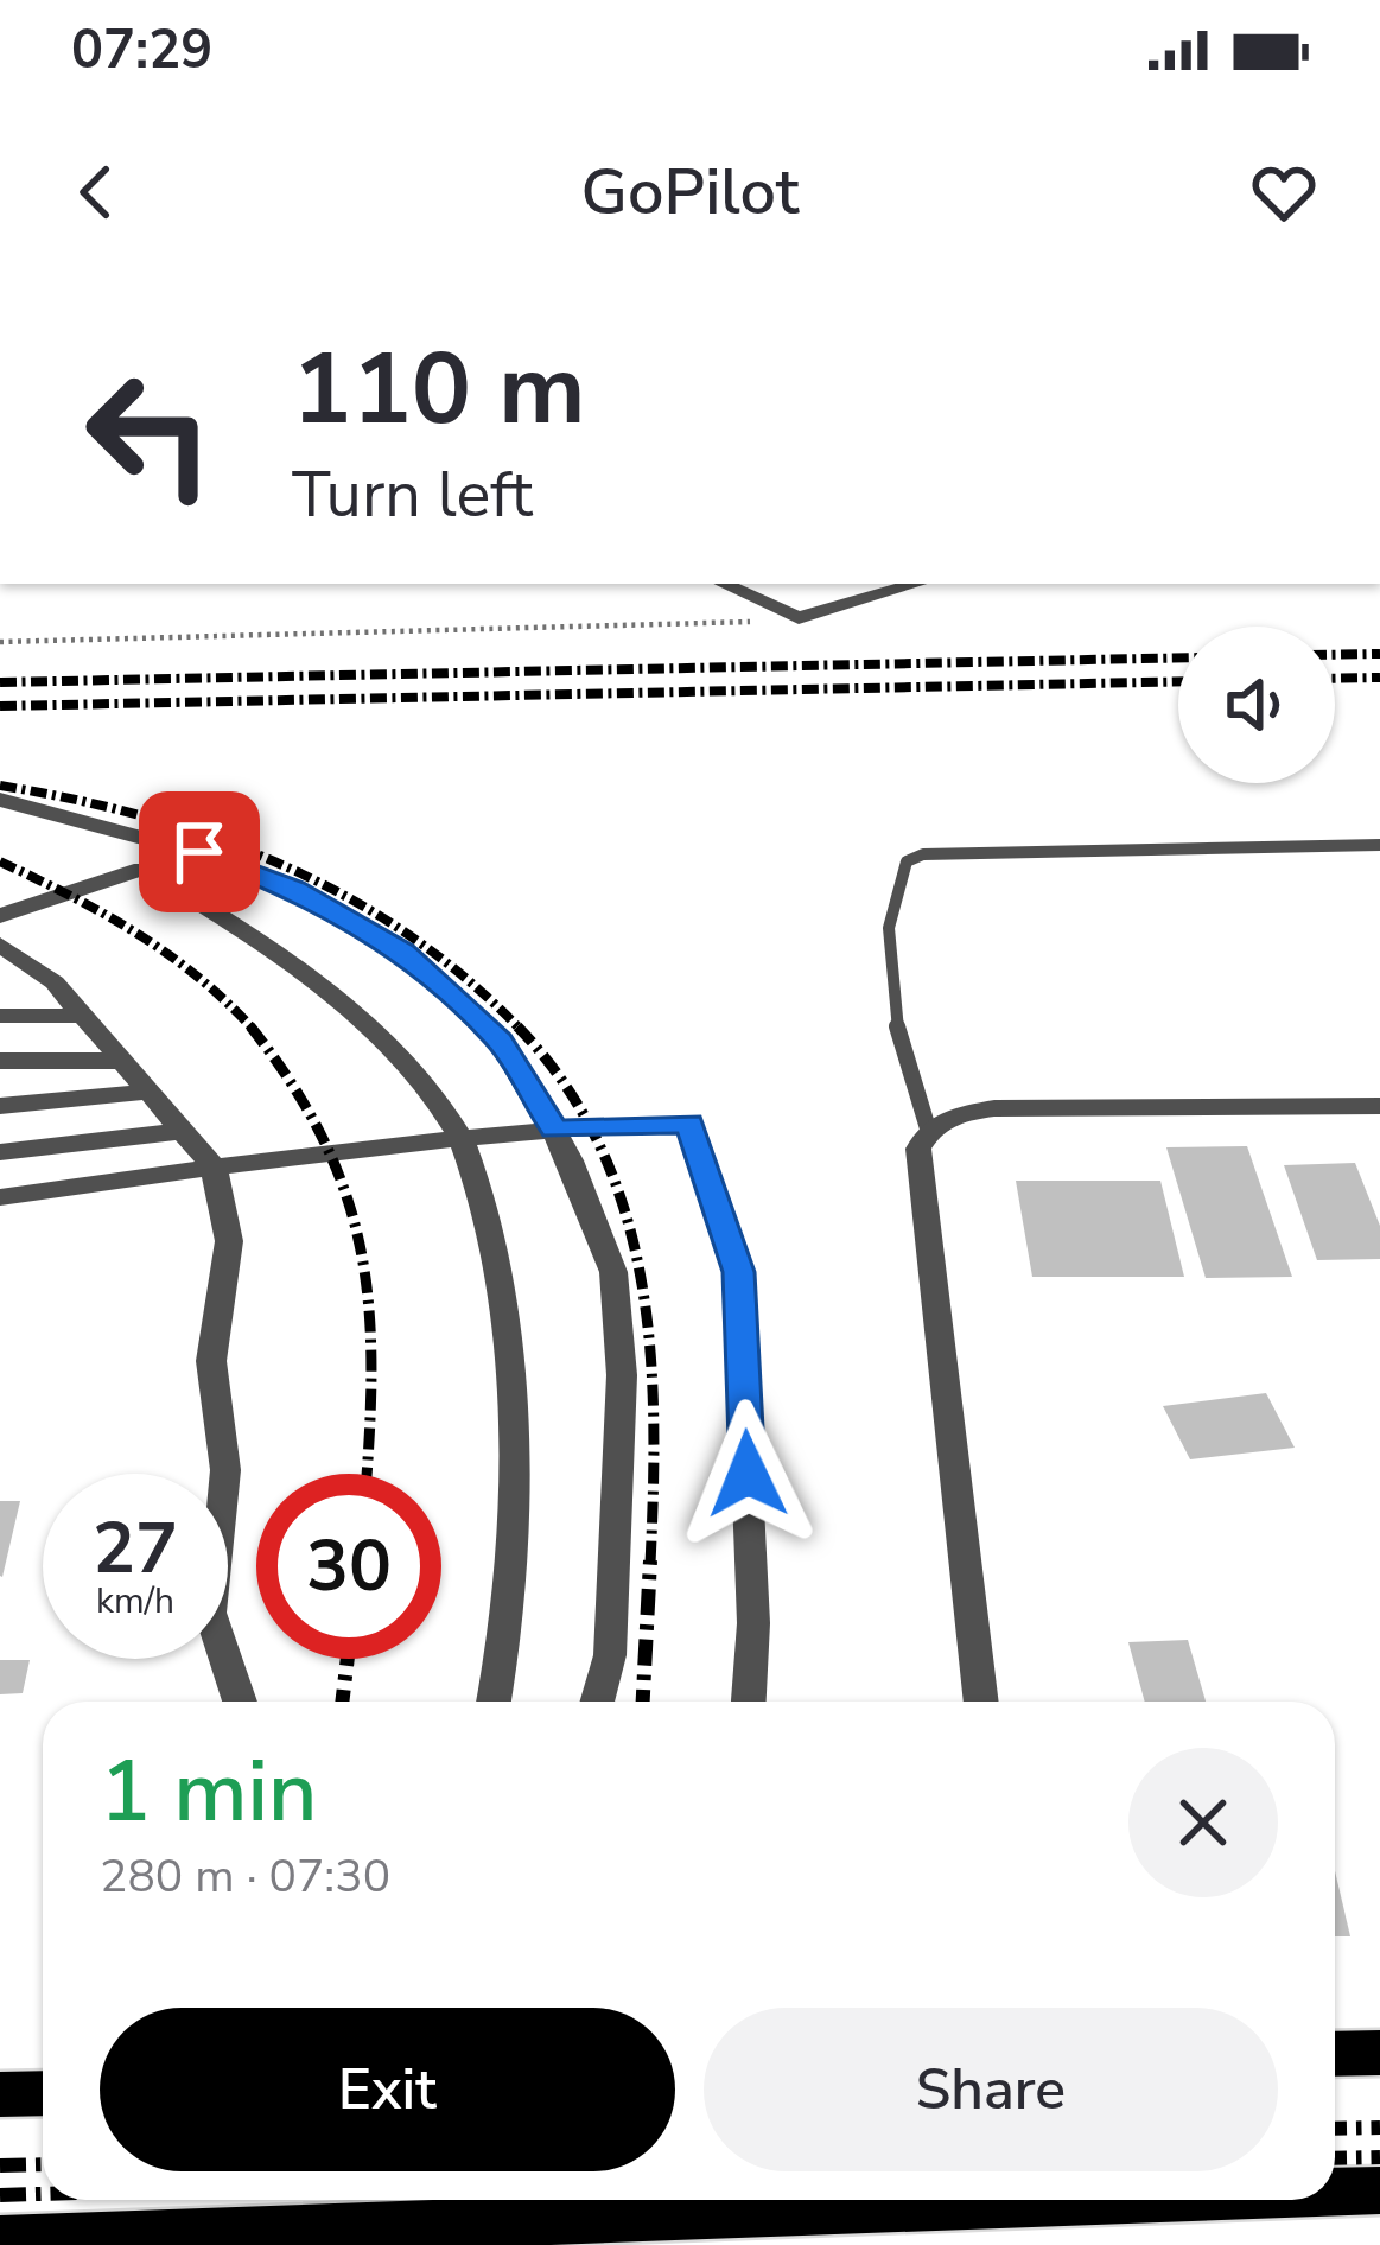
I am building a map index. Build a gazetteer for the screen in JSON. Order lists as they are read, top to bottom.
{
  "page": {
    "status": "07:29",
    "header": "GoPilot",
    "turn": ["110 m", "Turn left"],
    "speed": "27 km/h",
    "limit": "30",
    "heading": ["1 min", "280 m · 07:30"],
    "buttons": ["Exit", "Share"]
  }
}
